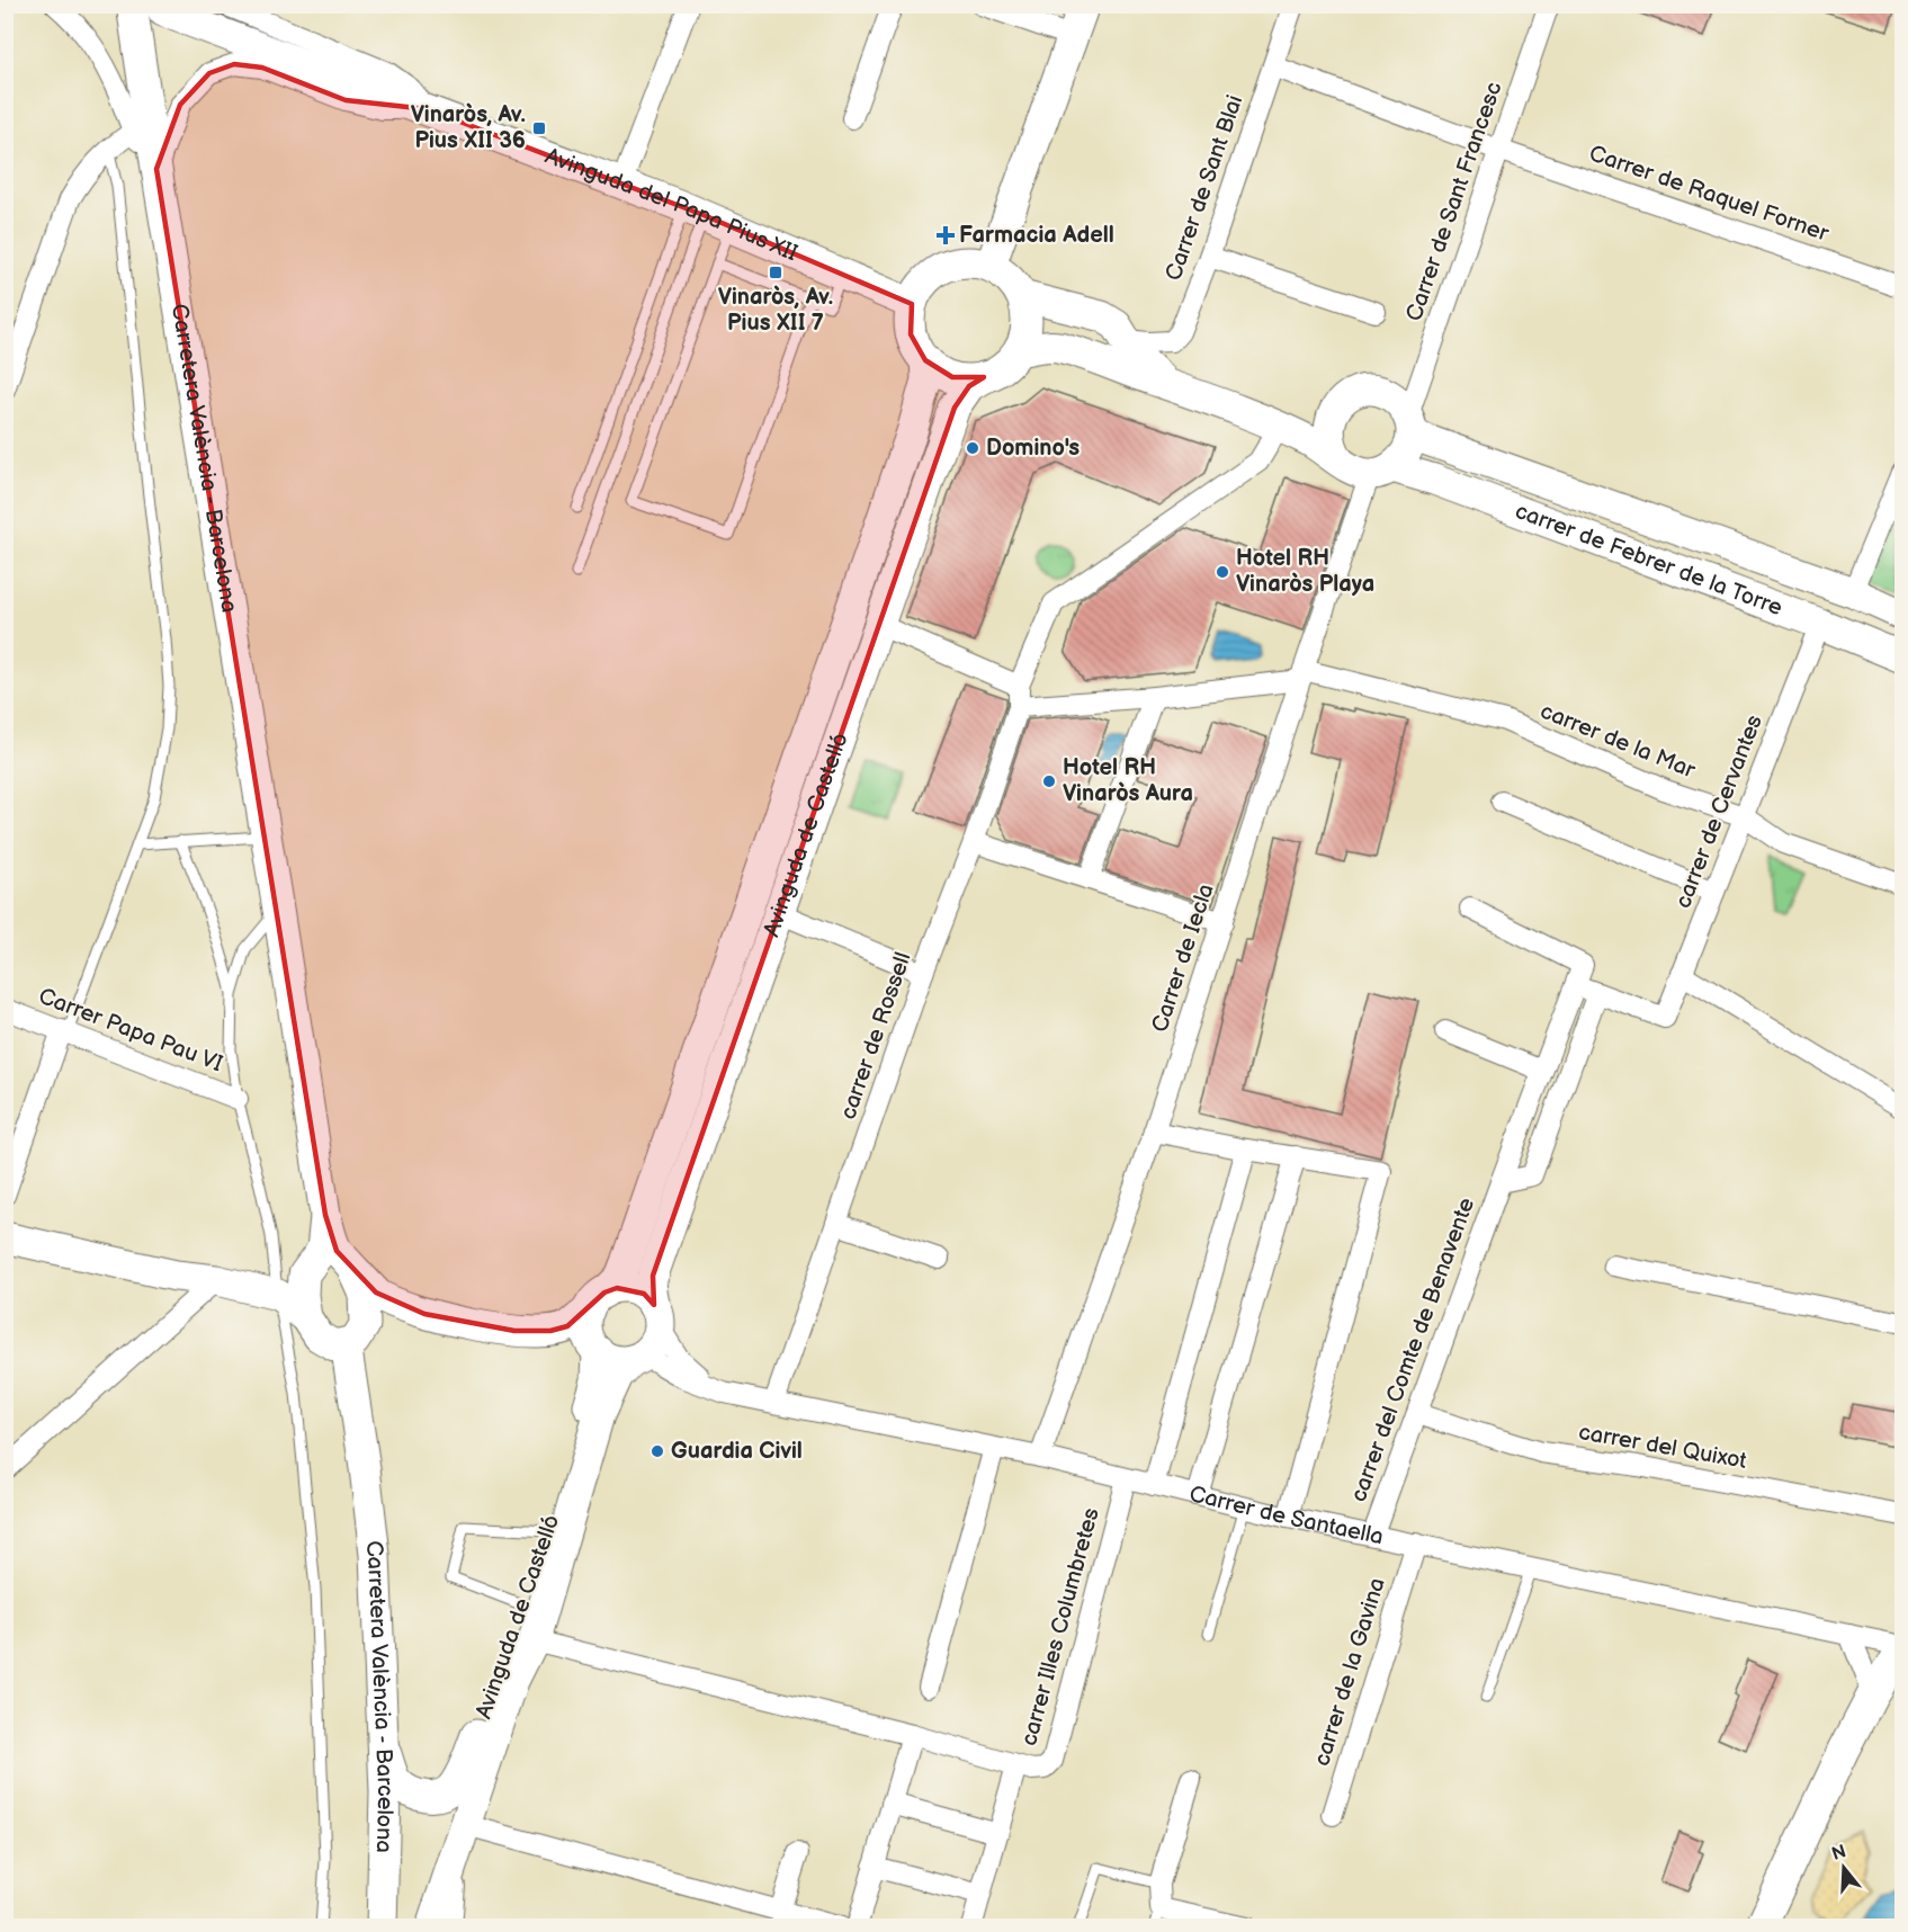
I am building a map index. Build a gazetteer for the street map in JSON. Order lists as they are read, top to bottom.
{
  "streets": {
    "street": [
      "Carrer de Sant Blai",
      "Carrer de Raquel Forner",
      "Carrer de Sant Francesc",
      "Avinguda del Papa Pius XII",
      "Carretera València - Barcelona",
      "carrer de Febrer de la Torre",
      "carrer de la Mar",
      "carrer de Cervantes",
      "Avinguda de Castelló",
      "Carrer de Iecla",
      "Carrer Papa Pau VI",
      "carrer de Rossell",
      "carrer del Comte de Benavente",
      "carrer del Quixot",
      "Carrer de Santaella",
      "carrer Illes Columbretes",
      "carrer de la Gavina"
    ]
  },
  "crossings": [
    ["Carrer de Sant Blai", "Carrer de Raquel Forner"],
    ["Carrer de Raquel Forner", "Carrer de Sant Francesc"],
    ["Carrer de Sant Francesc", "carrer de Febrer de la Torre"],
    ["Carrer de Sant Francesc", "Carrer de Iecla"],
    ["Avinguda del Papa Pius XII", "Carretera València - Barcelona"],
    ["Avinguda del Papa Pius XII", "Avinguda de Castelló"],
    ["Carretera València - Barcelona", "Avinguda de Castelló"],
    ["carrer de Febrer de la Torre", "carrer de Cervantes"],
    ["carrer de Febrer de la Torre", "Carrer de Iecla"],
    ["carrer de la Mar", "carrer de Cervantes"],
    ["carrer de la Mar", "Carrer de Iecla"],
    ["carrer de la Mar", "carrer de Rossell"],
    ["carrer de Cervantes", "carrer del Comte de Benavente"],
    ["Avinguda de Castelló", "Carrer de Santaella"],
    ["Avinguda de Castelló", "carrer Illes Columbretes"],
    ["Carrer de Iecla", "Carrer de Santaella"],
    ["carrer de Rossell", "Carrer de Santaella"],
    ["carrer del Comte de Benavente", "carrer del Quixot"],
    ["carrer del Comte de Benavente", "Carrer de Santaella"],
    ["Carrer de Santaella", "carrer Illes Columbretes"],
    ["Carrer de Santaella", "carrer de la Gavina"]
  ],
  "places": {
    "transit": ["Vinaròs, Av. Pius XII 36", "Vinaròs, Av. Pius XII 7"],
    "health": ["Farmacia Adell"],
    "other": [
      "Domino's",
      "Hotel RH Vinaròs Playa",
      "Hotel RH Vinaròs Aura",
      "Guardia Civil"
    ]
  },
  "north": "top"
}
